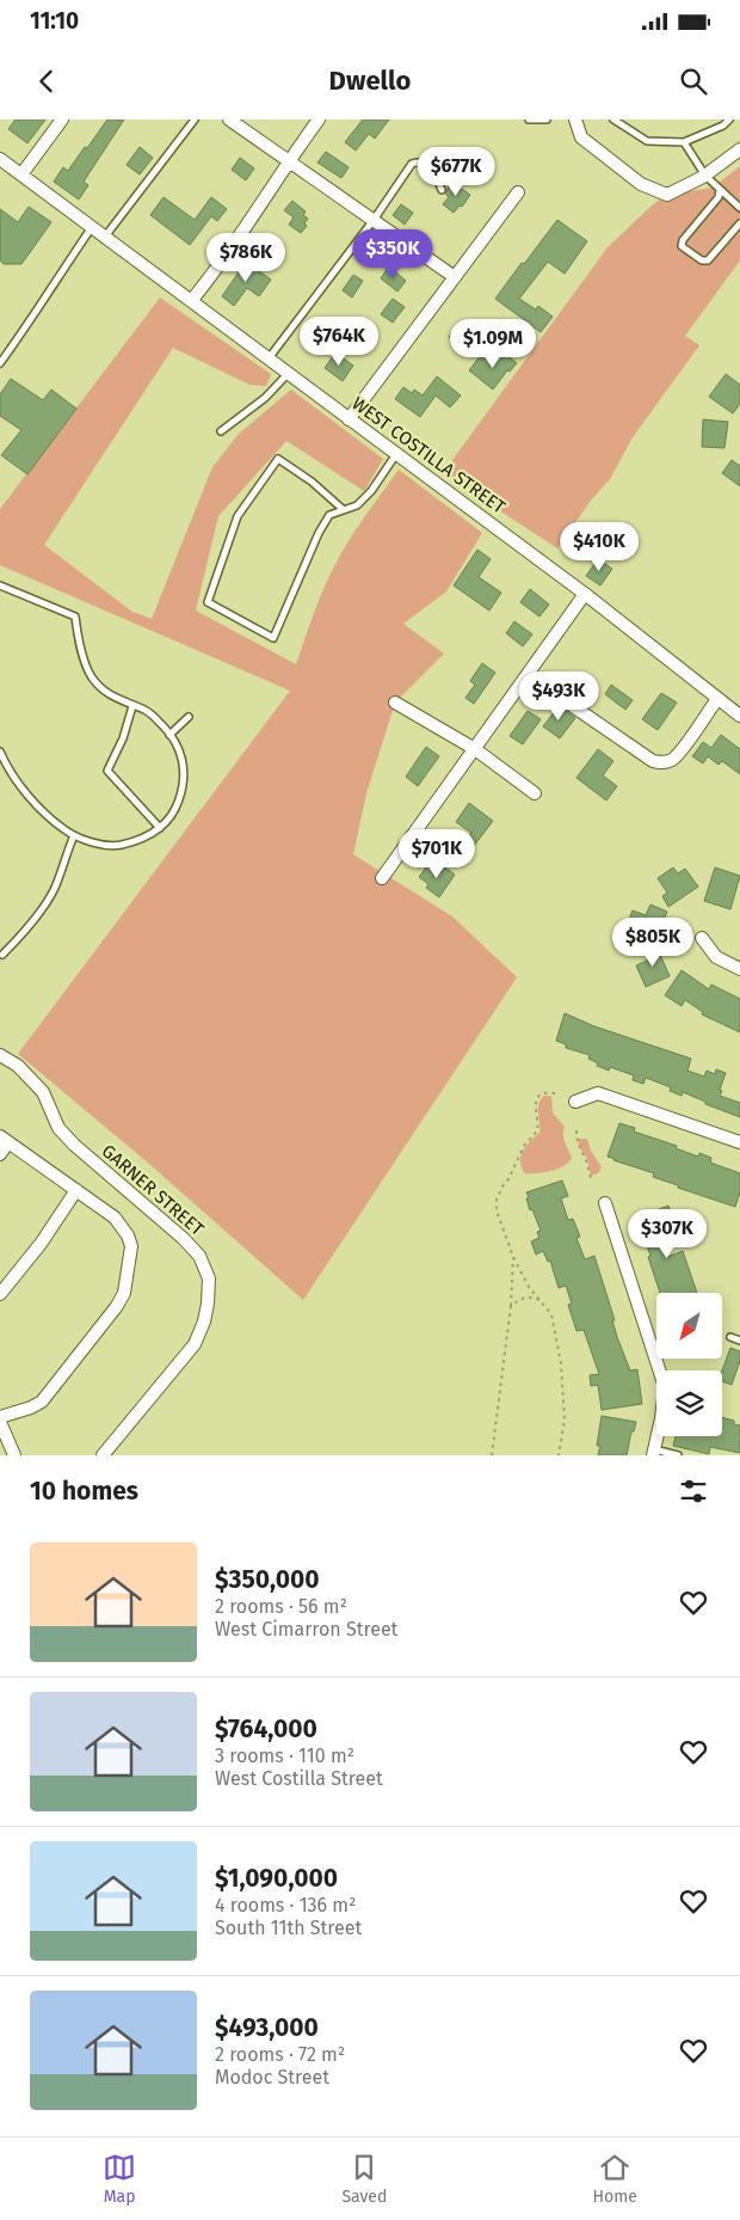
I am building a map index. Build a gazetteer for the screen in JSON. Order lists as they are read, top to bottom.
{
  "streets": {
    "street": ["WEST COSTILLA STREET", "GARNER STREET"]
  },
  "north": "bottom left",
  "page": {
    "status": "11:10",
    "header": "Dwello",
    "price": [
      "$677K",
      "$350K",
      "$786K",
      "$764K",
      "$1.09M",
      "$410K",
      "$493K",
      "$701K",
      "$805K",
      "$307K"
    ],
    "heading": "10 homes",
    "list": [
      {
        "name": "$350,000",
        "note": "2 rooms · 56 m² · West Cimarron Street"
      },
      {
        "name": "$764,000",
        "note": "3 rooms · 110 m² · West Costilla Street"
      },
      {
        "name": "$1,090,000",
        "note": "4 rooms · 136 m² · South 11th Street"
      },
      {
        "name": "$493,000",
        "note": "2 rooms · 72 m² · Modoc Street"
      }
    ],
    "tabs": ["Map", "Saved", "Home"]
  }
}
